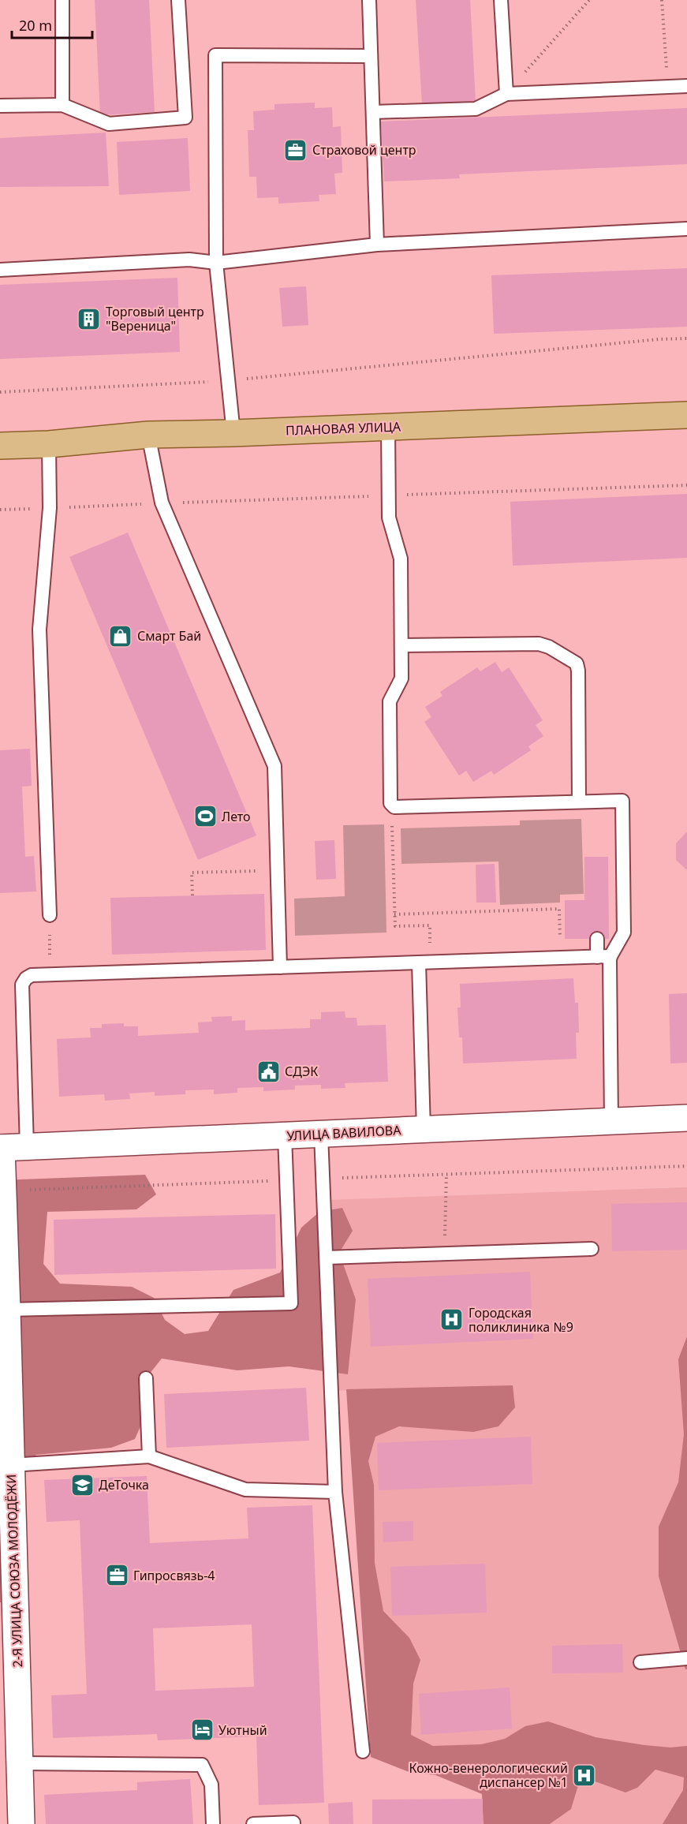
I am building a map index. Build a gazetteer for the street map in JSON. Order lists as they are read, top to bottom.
{
  "streets": {
    "main road": ["ПЛАНОВАЯ УЛИЦА"],
    "street": ["УЛИЦА ВАВИЛОВА", "2-Я УЛИЦА СОЮЗА МОЛОДЁЖИ"]
  },
  "crossings": [
    ["УЛИЦА ВАВИЛОВА", "2-Я УЛИЦА СОЮЗА МОЛОДЁЖИ"]
  ],
  "places": {
    "office": ["Страховой центр", "Гипросвязь-4"],
    "building": ["Торговый центр \"Вереница\""],
    "shop": ["Смарт Бай"],
    "sports": ["Лето"],
    "public building": ["СДЭК"],
    "hospital": ["Городская поликлиника №9", "Кожно-венерологический диспансер №1"],
    "school or university": ["ДеТочка"],
    "hotel": ["Уютный"]
  },
  "scale_bar": "20 m"
}
